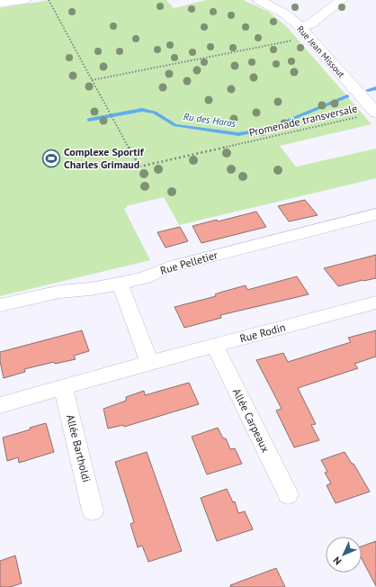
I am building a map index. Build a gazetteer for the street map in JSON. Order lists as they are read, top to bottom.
{
  "streets": {
    "street": [
      "Rue Jean Missout",
      "Rue Pelletier",
      "Rue Rodin",
      "Allée Carpeaux",
      "Allée Bartholdi"
    ],
    "path": ["Promenade transversale"]
  },
  "crossings": [
    ["Rue Jean Missout", "Promenade transversale"],
    ["Rue Rodin", "Allée Carpeaux"],
    ["Rue Rodin", "Allée Bartholdi"]
  ],
  "water": ["Ru des Haras"],
  "places": {
    "sports": ["Complexe Sportif Charles Grimaud"]
  },
  "north": "bottom left"
}
